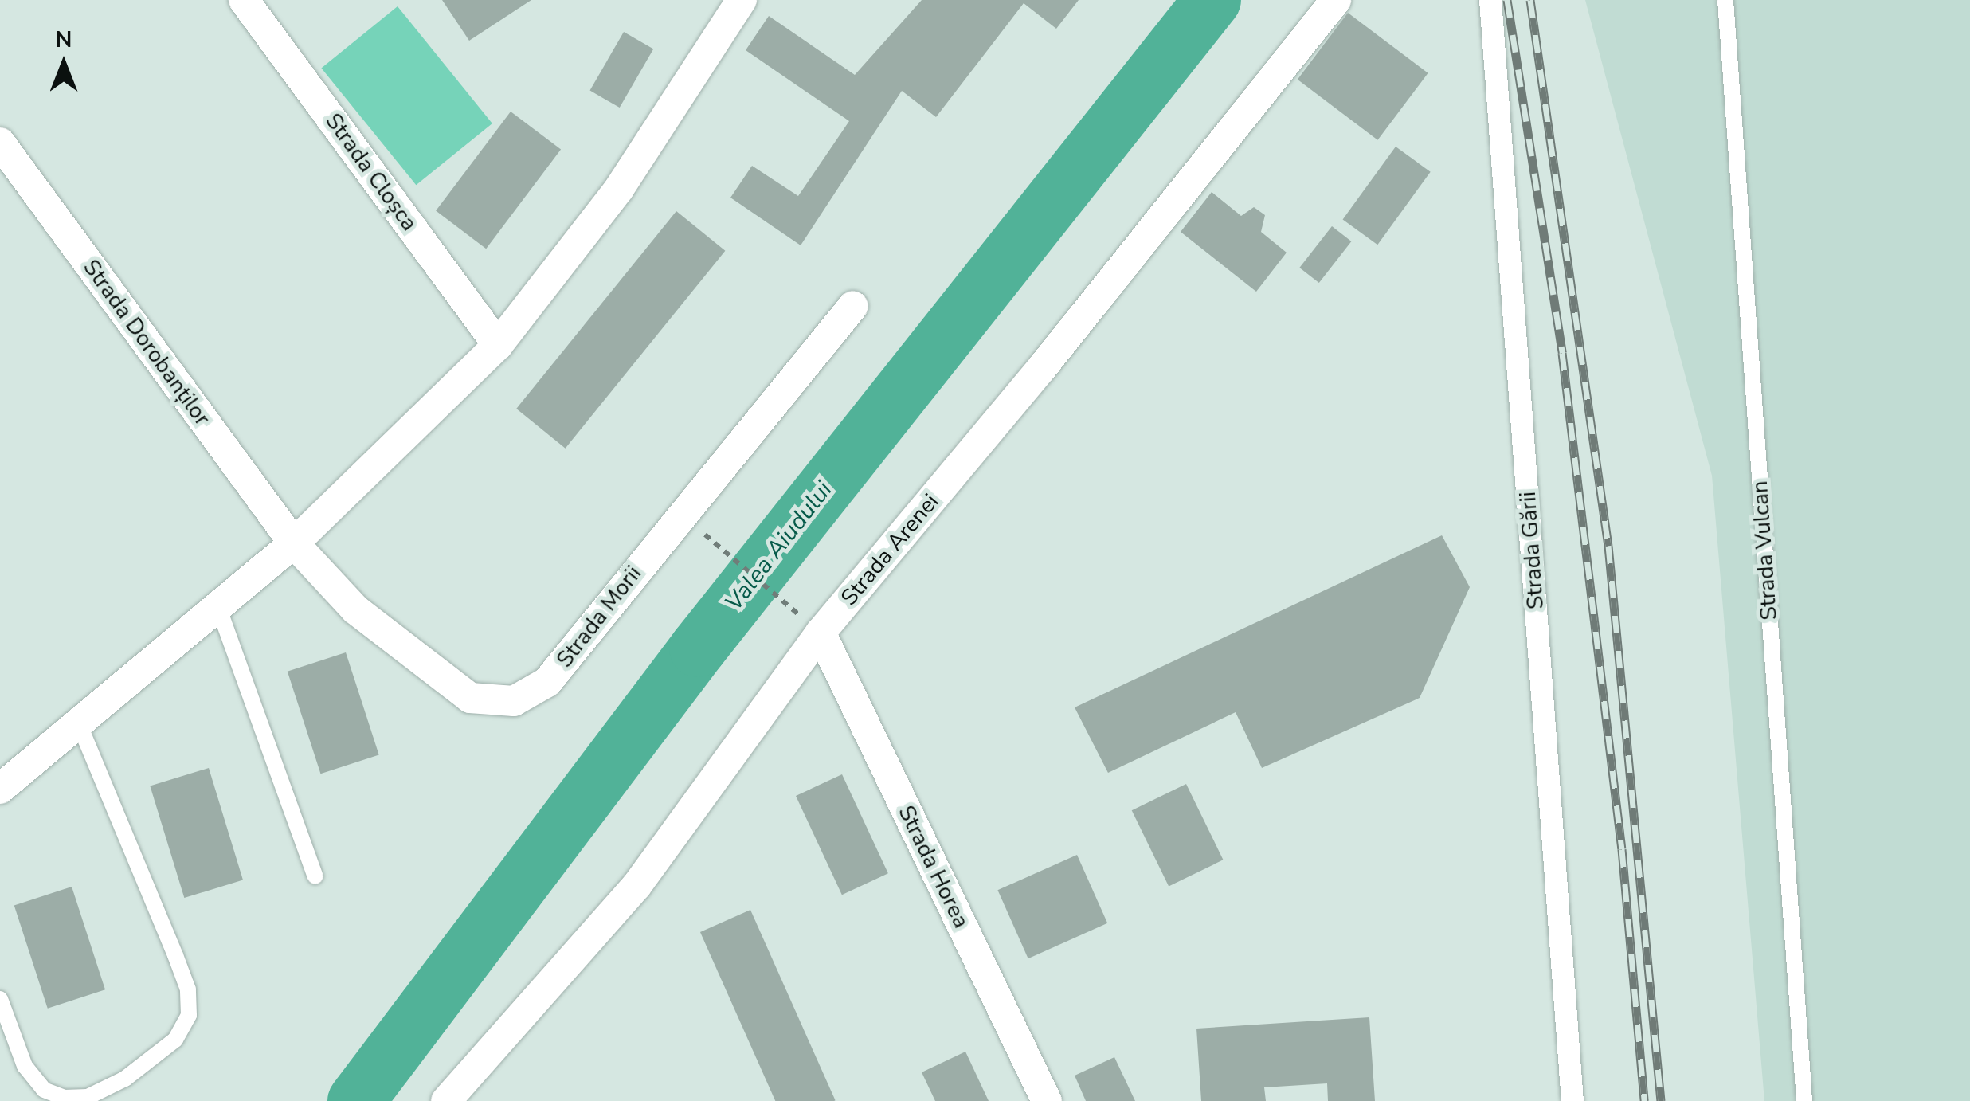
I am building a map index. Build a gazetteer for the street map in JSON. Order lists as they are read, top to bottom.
{
  "streets": {
    "street": [
      "Strada Cloșca",
      "Strada Dorobanților",
      "Strada Arenei",
      "Strada Gării",
      "Strada Morii",
      "Strada Horea"
    ],
    "lane": ["Strada Vulcan"]
  },
  "crossings": [
    ["Strada Dorobanților", "Strada Morii"],
    ["Strada Arenei", "Strada Horea"]
  ],
  "water": ["Valea Aiudului"],
  "north": "top"
}
